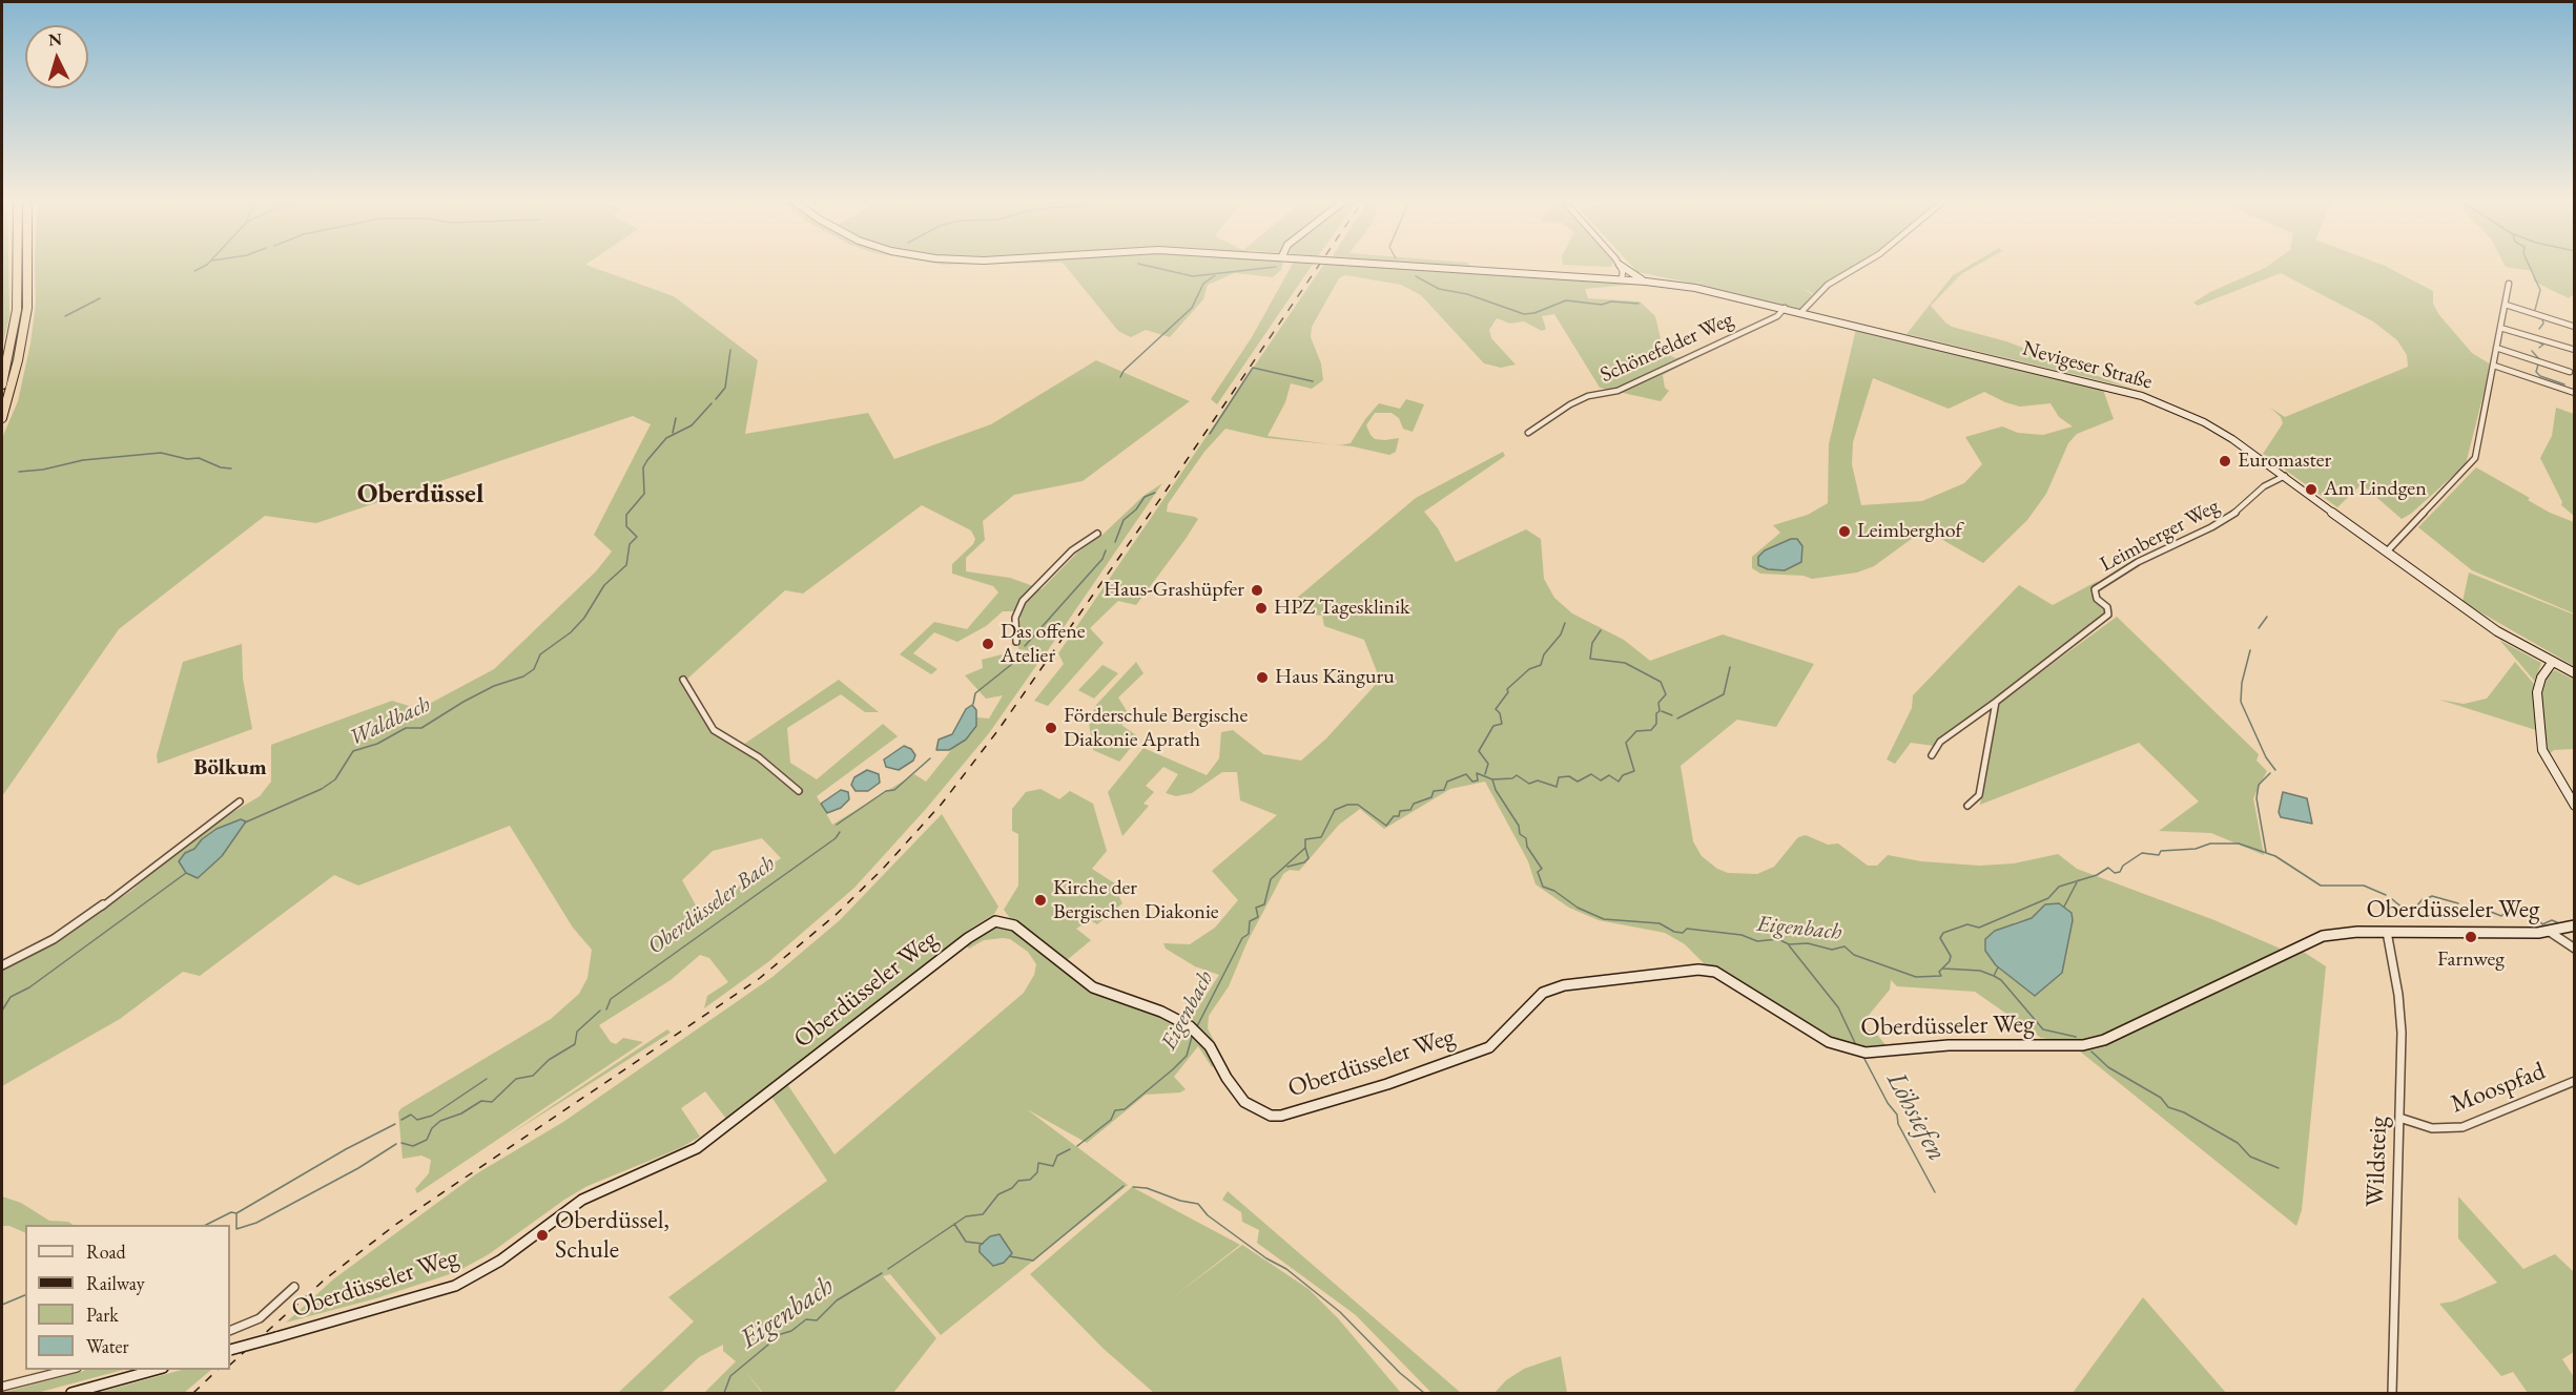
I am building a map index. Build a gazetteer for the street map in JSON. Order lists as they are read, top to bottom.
{
  "streets": {
    "main road": ["Nevigeser Straße", "Oberdüsseler Weg"],
    "street": [
      "Schönefelder Weg",
      "Leimberger Weg",
      "Moospfad",
      "Wildsteig"
    ]
  },
  "crossings": [
    ["Schönefelder Weg", "Nevigeser Straße"],
    ["Nevigeser Straße", "Leimberger Weg"],
    ["Oberdüsseler Weg", "Wildsteig"],
    ["Moospfad", "Wildsteig"]
  ],
  "districts": ["Oberdüssel", "Bölkum"],
  "water": [
    "Waldbach",
    "Oberdüsseler Bach",
    "Eigenbach",
    "Löhsiefen"
  ],
  "places": [
    "Euromaster",
    "Am Lindgen",
    "Leimberghof",
    "Haus-Grashüpfer",
    "HPZ Tagesklinik",
    "Das offene Atelier",
    "Haus Känguru",
    "Förderschule Bergische Diakonie Aprath",
    "Kirche der Bergischen Diakonie",
    "Farnweg",
    "Oberdüssel, Schule"
  ],
  "legend": [
    "Road",
    "Railway",
    "Park",
    "Water"
  ],
  "north": "top"
}
